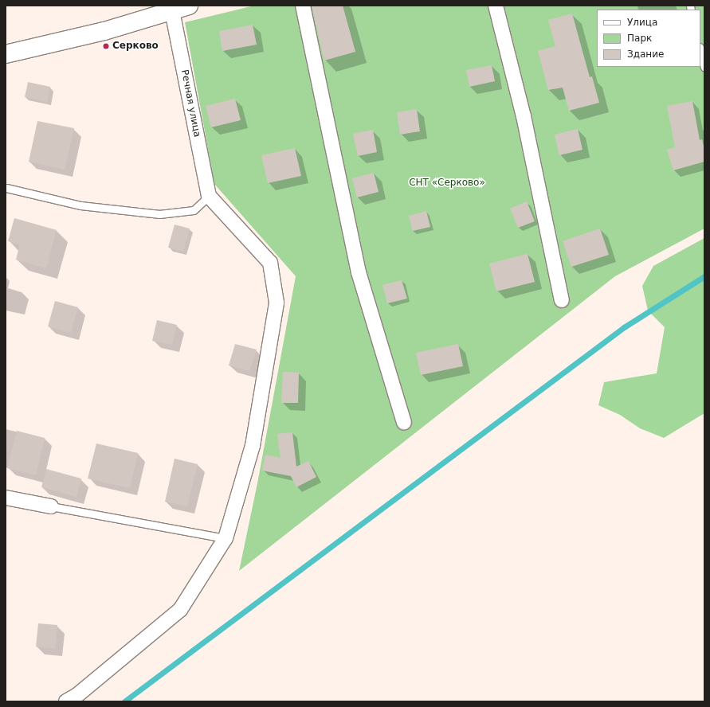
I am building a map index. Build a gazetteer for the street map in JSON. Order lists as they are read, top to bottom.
{
  "streets": {
    "street": ["Речная улица"]
  },
  "parks": ["СНТ «Серково»"],
  "places": ["Серково"],
  "legend": ["Улица", "Парк", "Здание"]
}
